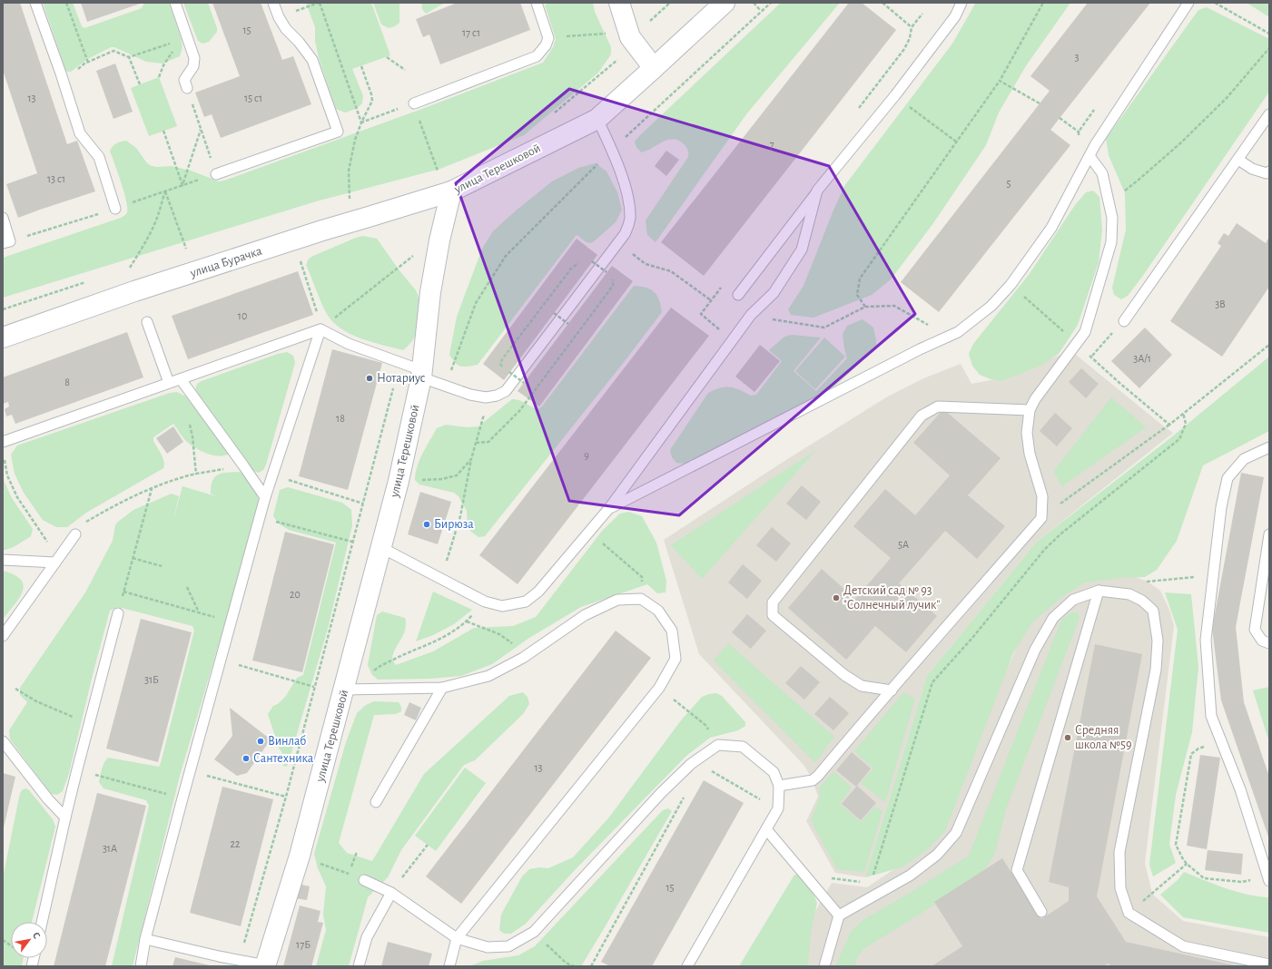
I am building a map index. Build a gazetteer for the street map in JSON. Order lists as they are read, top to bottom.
{
  "streets": {
    "main road": ["улица Терешковой", "улица Бурачка"]
  },
  "crossings": [
    ["улица Терешковой", "улица Бурачка"]
  ],
  "places": [
    "Нотариус",
    "Бирюза",
    "Детский сад № 93 \"Солнечный лучик\"",
    "Средняя школа №59",
    "Винлаб",
    "Сантехника"
  ],
  "house_numbers": [
    "15",
    "17 с1",
    "3",
    "13",
    "15 с1",
    "7",
    "13 с1",
    "5",
    "3В",
    "10",
    "3А/1",
    "8",
    "18",
    "9",
    "5А",
    "20",
    "31Б",
    "13",
    "22",
    "31А",
    "15",
    "17Б"
  ],
  "north": "top right"
}
